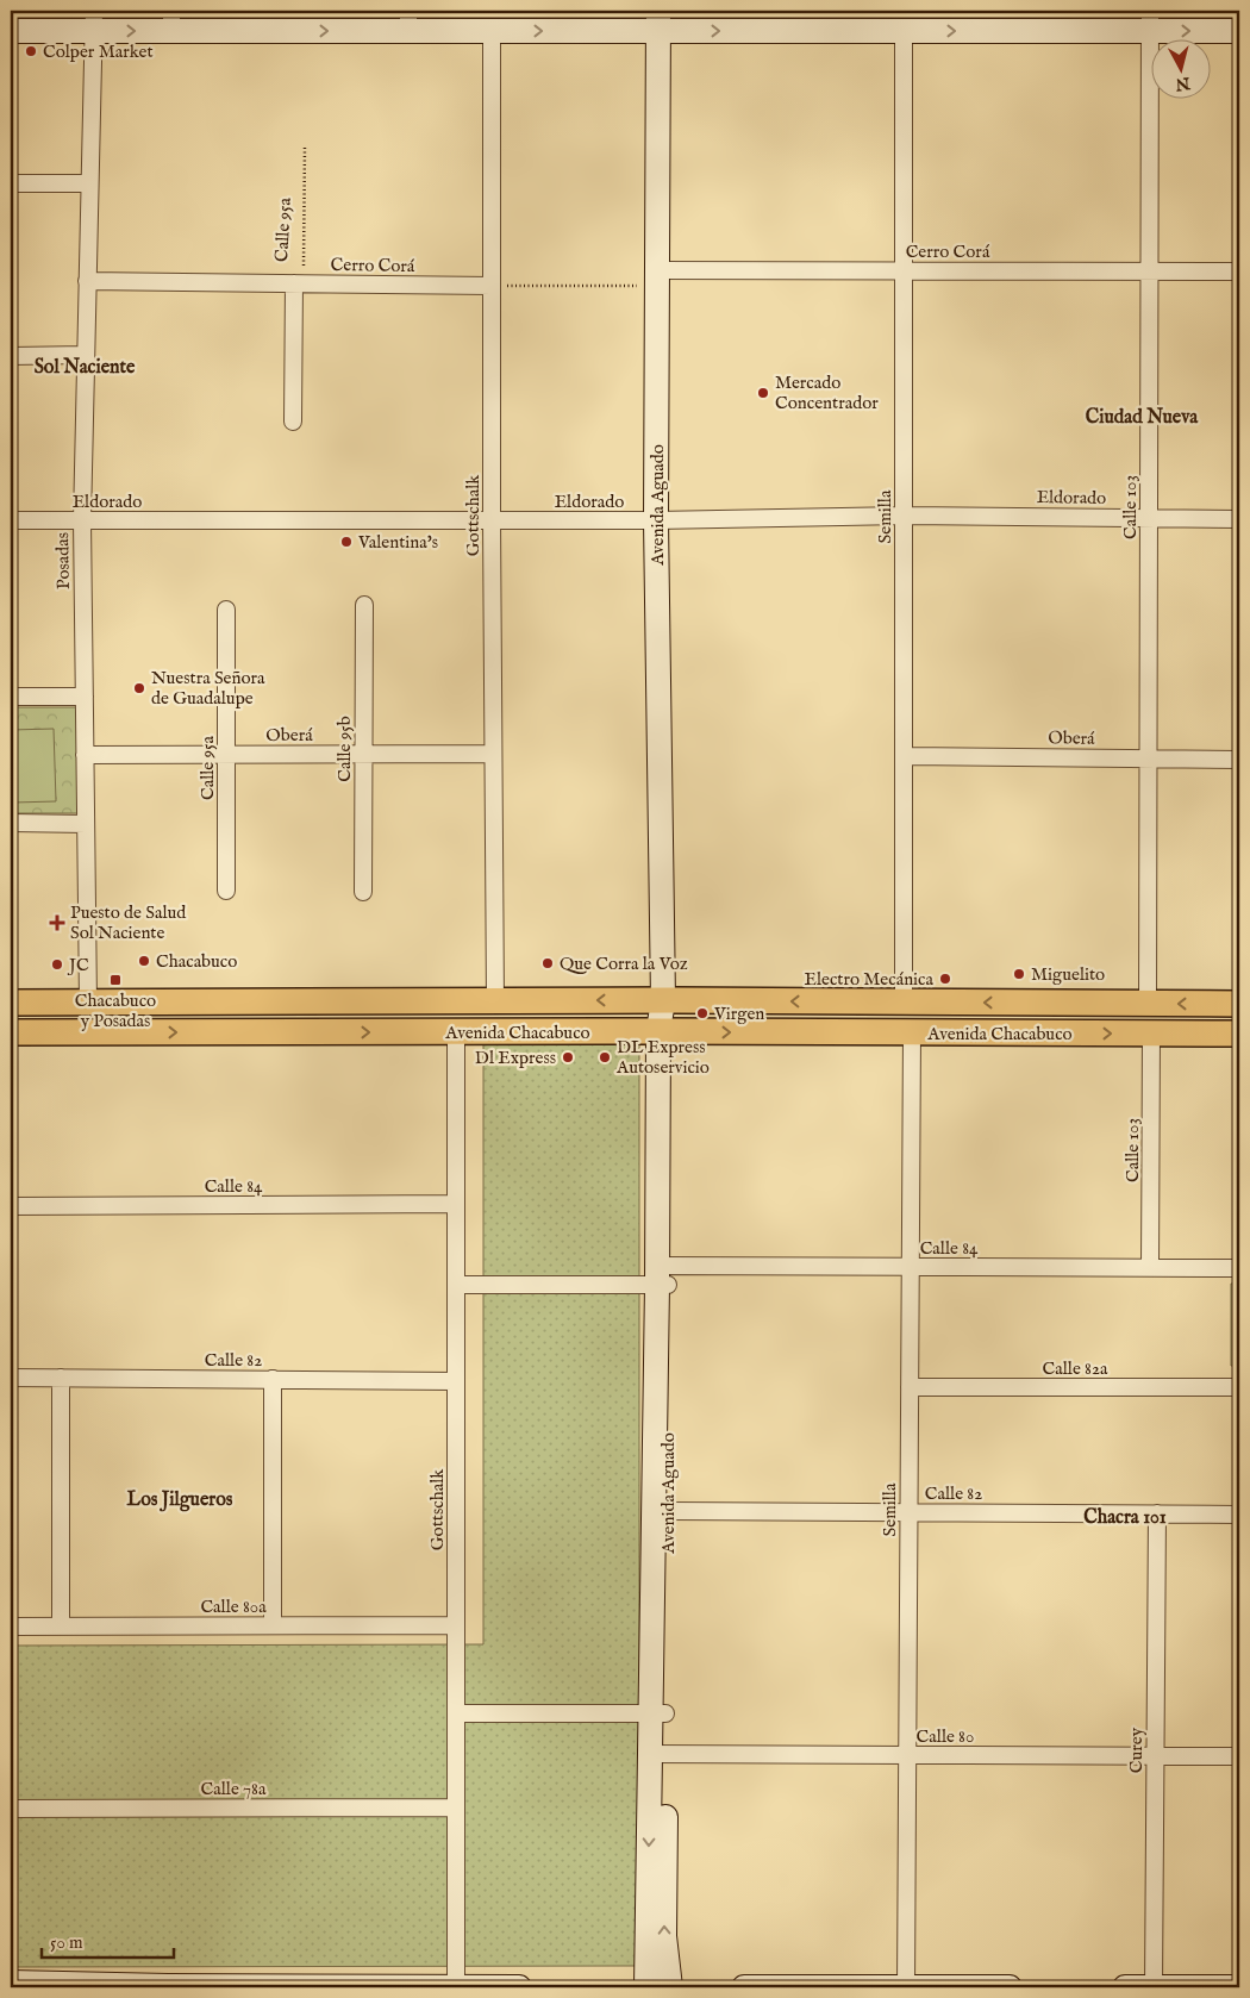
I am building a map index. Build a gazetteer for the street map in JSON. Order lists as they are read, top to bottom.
{
  "streets": {
    "main road": ["Avenida Aguado", "Avenida Chacabuco"],
    "street": [
      "Calle 95a",
      "Cerro Corá",
      "Eldorado",
      "Calle 103",
      "Gottschalk",
      "Semilla",
      "Posadas",
      "Oberá",
      "Calle 95b",
      "Calle 84",
      "Calle 82",
      "Calle 82a",
      "Calle 80a",
      "Calle 80",
      "Curey",
      "Calle 78a"
    ]
  },
  "crossings": [
    ["Calle 95a", "Cerro Corá"],
    ["Calle 95a", "Oberá"],
    ["Cerro Corá", "Avenida Aguado"],
    ["Cerro Corá", "Calle 103"],
    ["Cerro Corá", "Gottschalk"],
    ["Cerro Corá", "Semilla"],
    ["Cerro Corá", "Posadas"],
    ["Eldorado", "Avenida Aguado"],
    ["Eldorado", "Calle 103"],
    ["Eldorado", "Gottschalk"],
    ["Eldorado", "Semilla"],
    ["Eldorado", "Posadas"],
    ["Avenida Aguado", "Avenida Chacabuco"],
    ["Avenida Aguado", "Calle 84"],
    ["Avenida Aguado", "Calle 82"],
    ["Avenida Aguado", "Calle 80"],
    ["Calle 103", "Oberá"],
    ["Calle 103", "Avenida Chacabuco"],
    ["Calle 103", "Calle 84"],
    ["Gottschalk", "Oberá"],
    ["Gottschalk", "Avenida Chacabuco"],
    ["Gottschalk", "Calle 84"],
    ["Gottschalk", "Calle 82"],
    ["Gottschalk", "Calle 80a"],
    ["Gottschalk", "Calle 78a"],
    ["Semilla", "Oberá"],
    ["Semilla", "Avenida Chacabuco"],
    ["Semilla", "Calle 84"],
    ["Semilla", "Calle 82"],
    ["Semilla", "Calle 82a"],
    ["Semilla", "Calle 80"],
    ["Posadas", "Oberá"],
    ["Posadas", "Avenida Chacabuco"],
    ["Oberá", "Calle 95b"],
    ["Calle 82", "Curey"],
    ["Calle 80", "Curey"]
  ],
  "districts": [
    "Sol Naciente",
    "Ciudad Nueva",
    "Los Jilgueros",
    "Chacra 101"
  ],
  "places": {
    "other": [
      "Colper Market",
      "Mercado Concentrador",
      "Valentina's",
      "Nuestra Señora de Guadalupe",
      "Chacabuco",
      "Que Corra la Voz",
      "JC",
      "Miguelito",
      "Electro Mecánica",
      "Virgen",
      "Dl Express",
      "DL Express Autoservicio"
    ],
    "health": ["Puesto de Salud Sol Naciente"],
    "transit": ["Chacabuco y Posadas"]
  },
  "scale_bar": "50 m",
  "north": "bottom"
}
